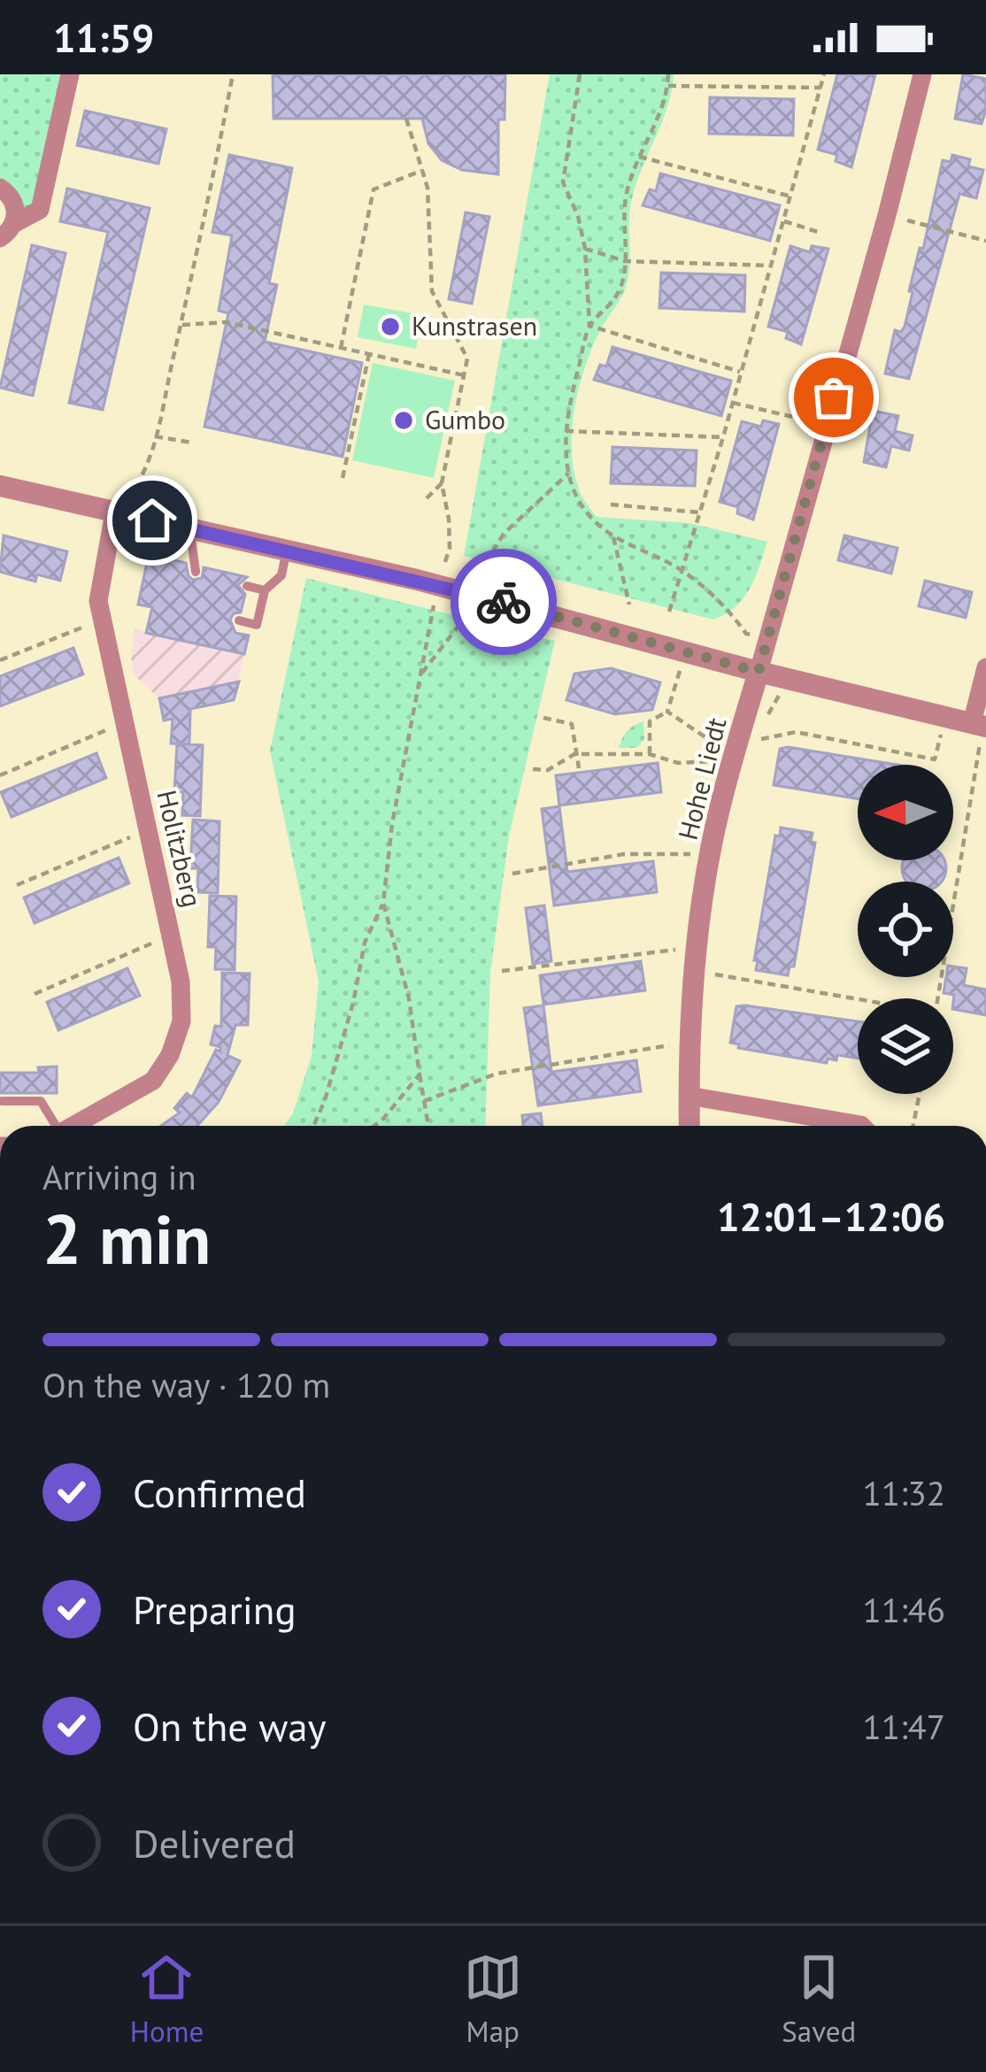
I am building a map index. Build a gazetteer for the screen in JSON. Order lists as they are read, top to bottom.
{
  "streets": {
    "street": ["Hohe Liedt", "Holitzberg"]
  },
  "places": ["Kunstrasen", "Gumbo"],
  "north": "left",
  "page": {
    "status": "11:59",
    "heading": ["2 min", "Arriving in", "12:01–12:06"],
    "bar": "On the way · 120 m",
    "list": [
      ["Confirmed", "11:32"],
      ["Preparing", "11:46"],
      ["On the way", "11:47"],
      "Delivered"
    ],
    "tabs": ["Home", "Map", "Saved"]
  }
}
